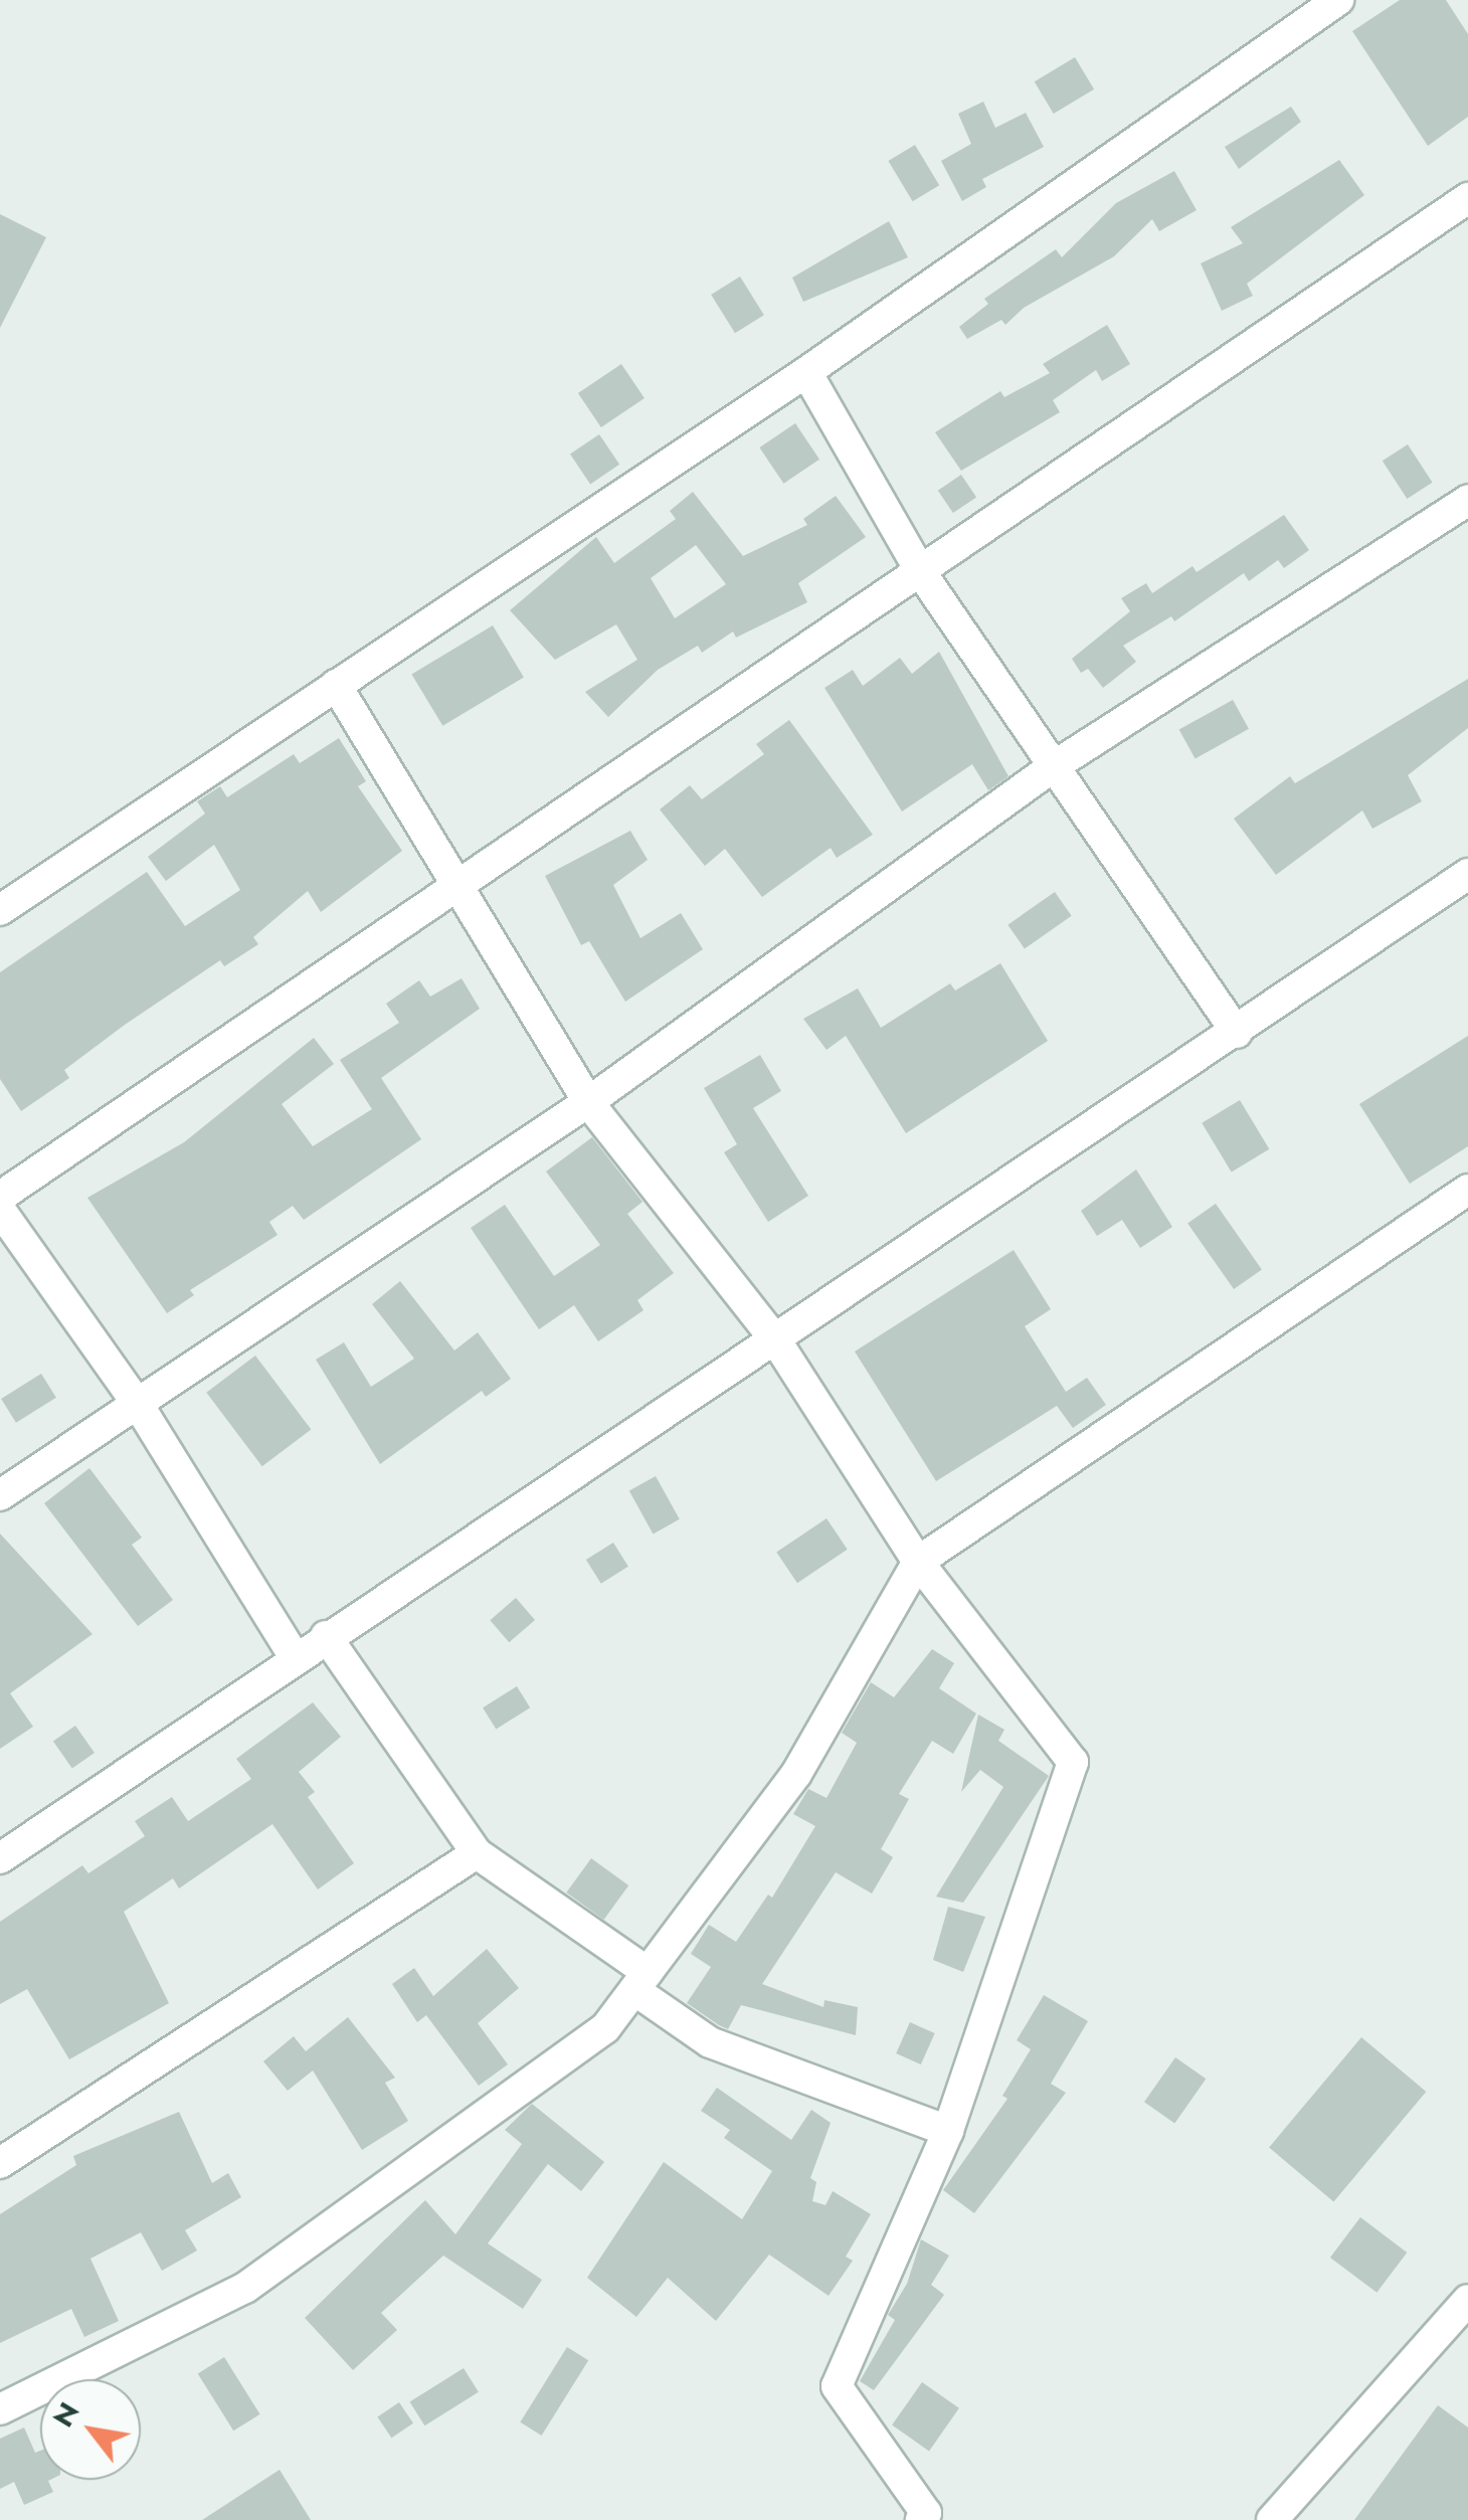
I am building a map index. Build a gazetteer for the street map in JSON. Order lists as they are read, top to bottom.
{
  "north": "top left"
}
